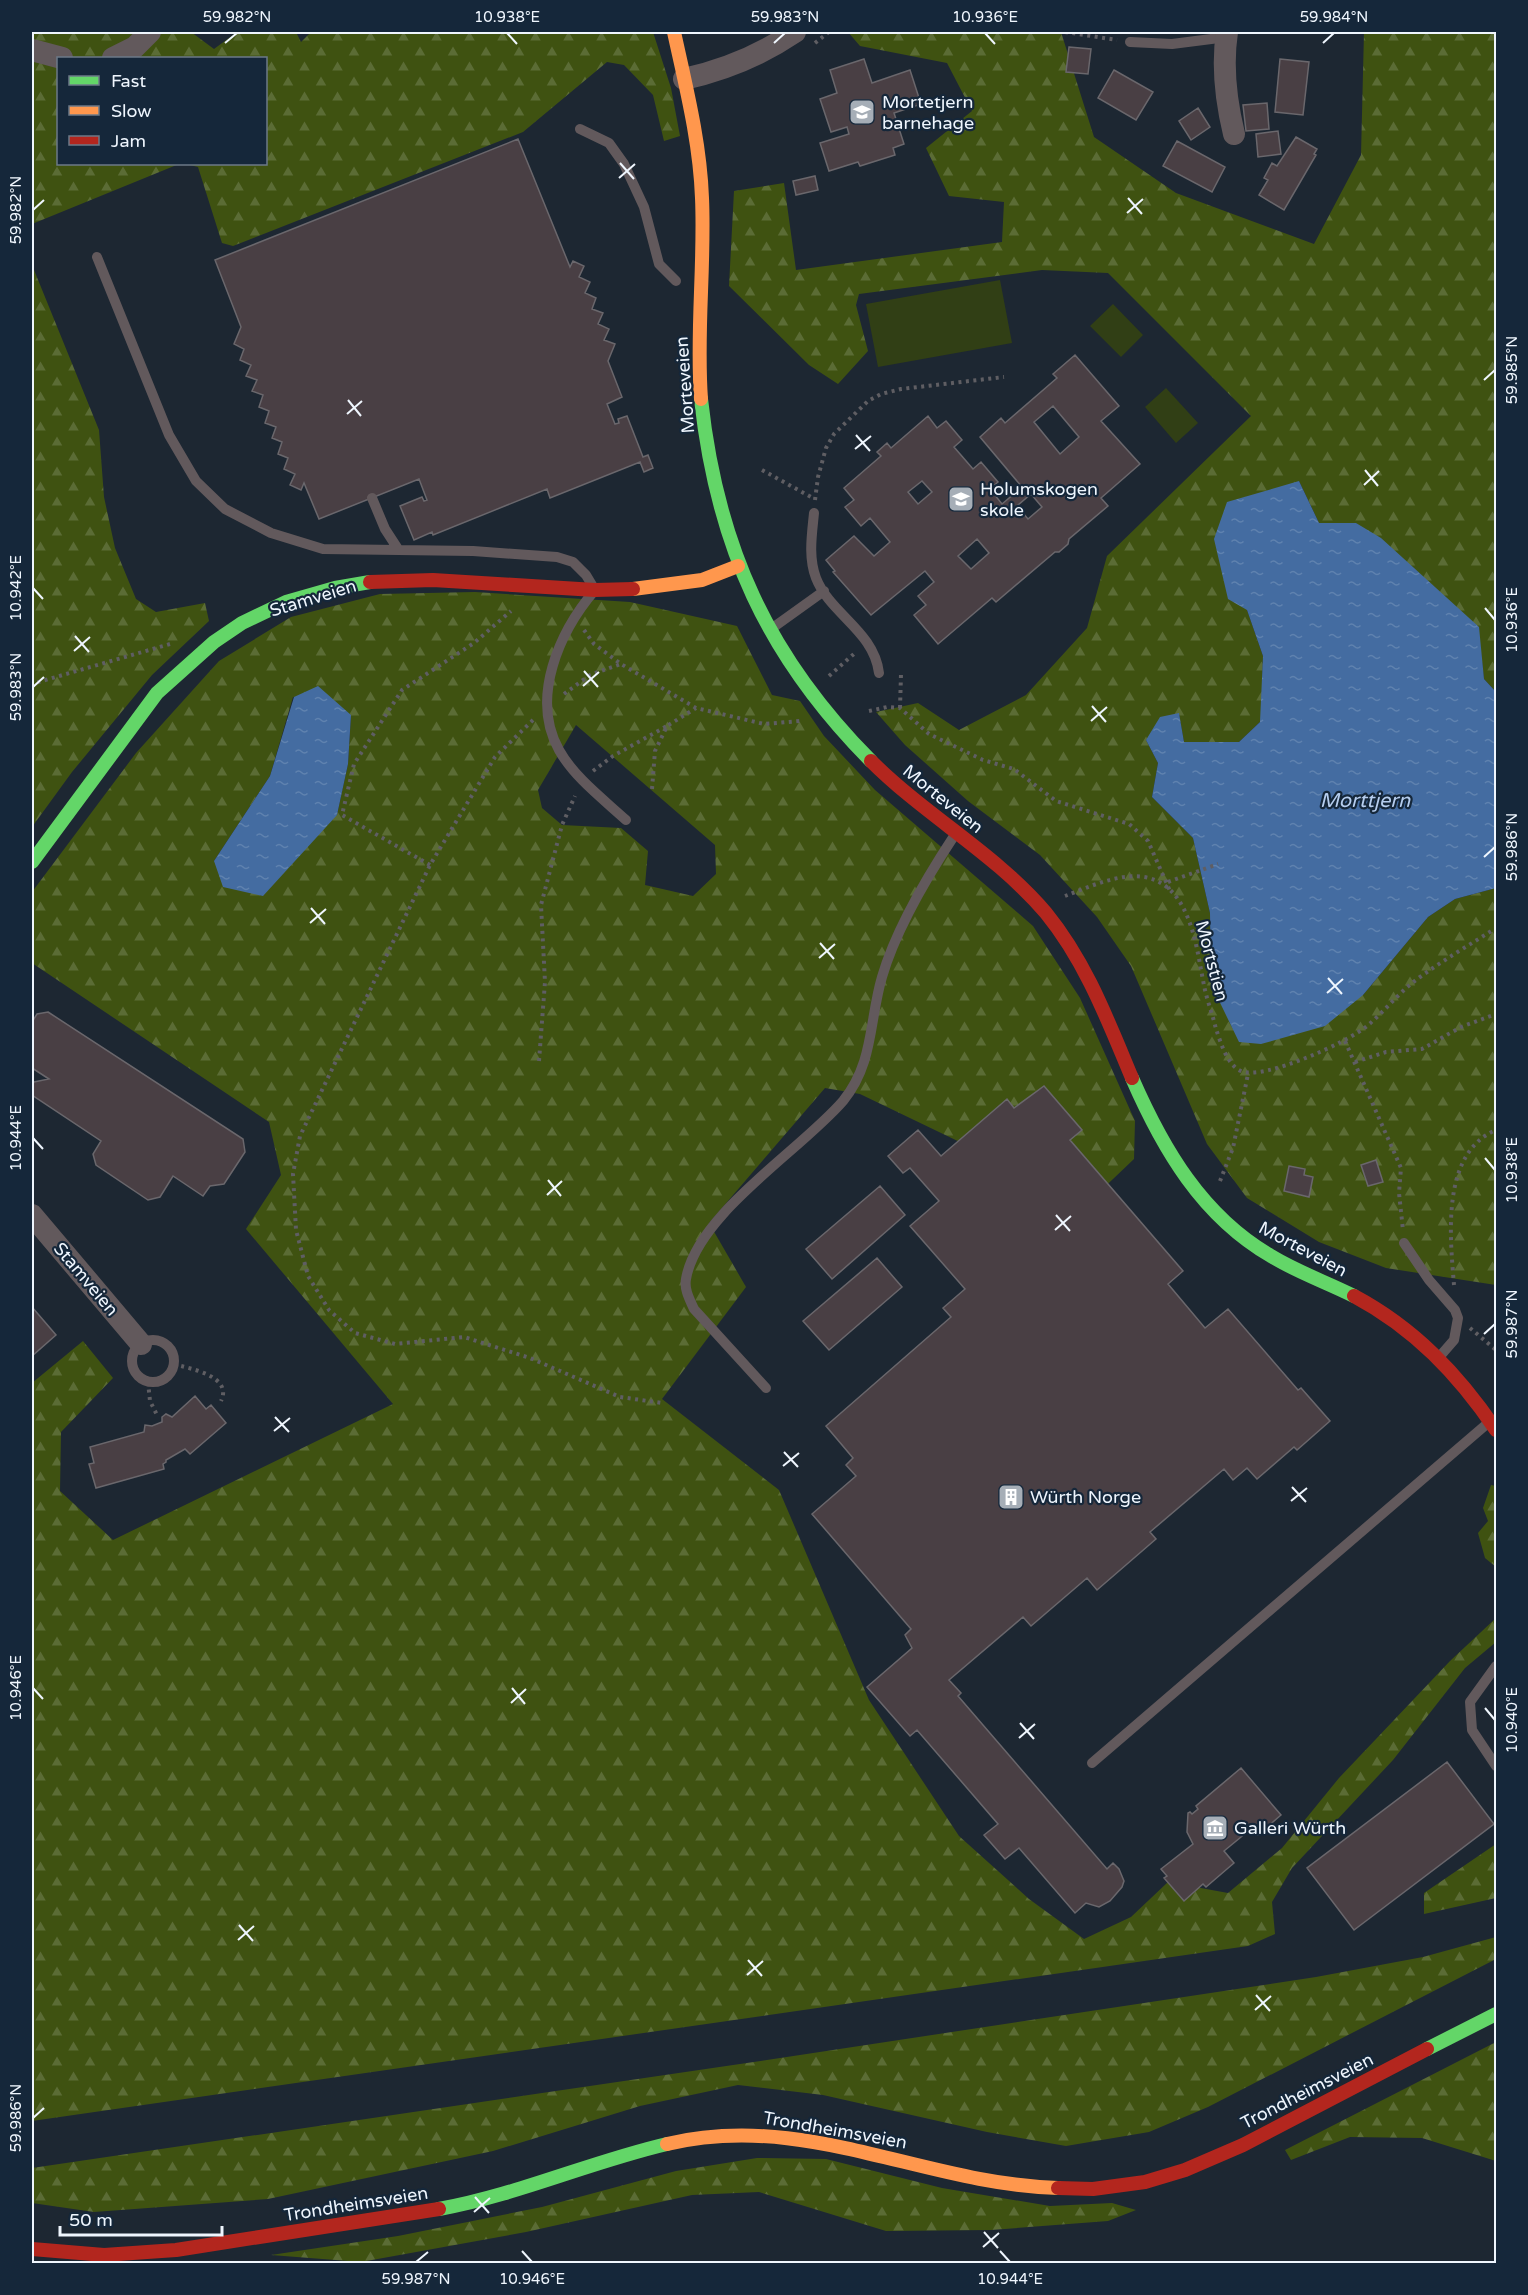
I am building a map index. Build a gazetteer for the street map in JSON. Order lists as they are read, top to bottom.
{
  "streets": {
    "street": ["Morteveien", "Stamveien", "Trondheimsveien"],
    "path": ["Mortstien"]
  },
  "crossings": [
    ["Morteveien", "Stamveien"]
  ],
  "water": ["Morttjern"],
  "places": {
    "school or university": ["Mortetjern barnehage", "Holumskogen skole"],
    "building": ["Würth Norge"],
    "museum": ["Galleri Würth"]
  },
  "legend": ["Fast", "Slow", "Jam"],
  "scale_bar": "50 m",
  "coordinates": [
    "59.982°N",
    "10.938°E",
    "59.983°N",
    "10.936°E",
    "59.984°N",
    "59.985°N",
    "10.942°E",
    "59.986°N",
    "10.944°E",
    "59.987°N",
    "10.946°E",
    "10.940°E"
  ]
}
